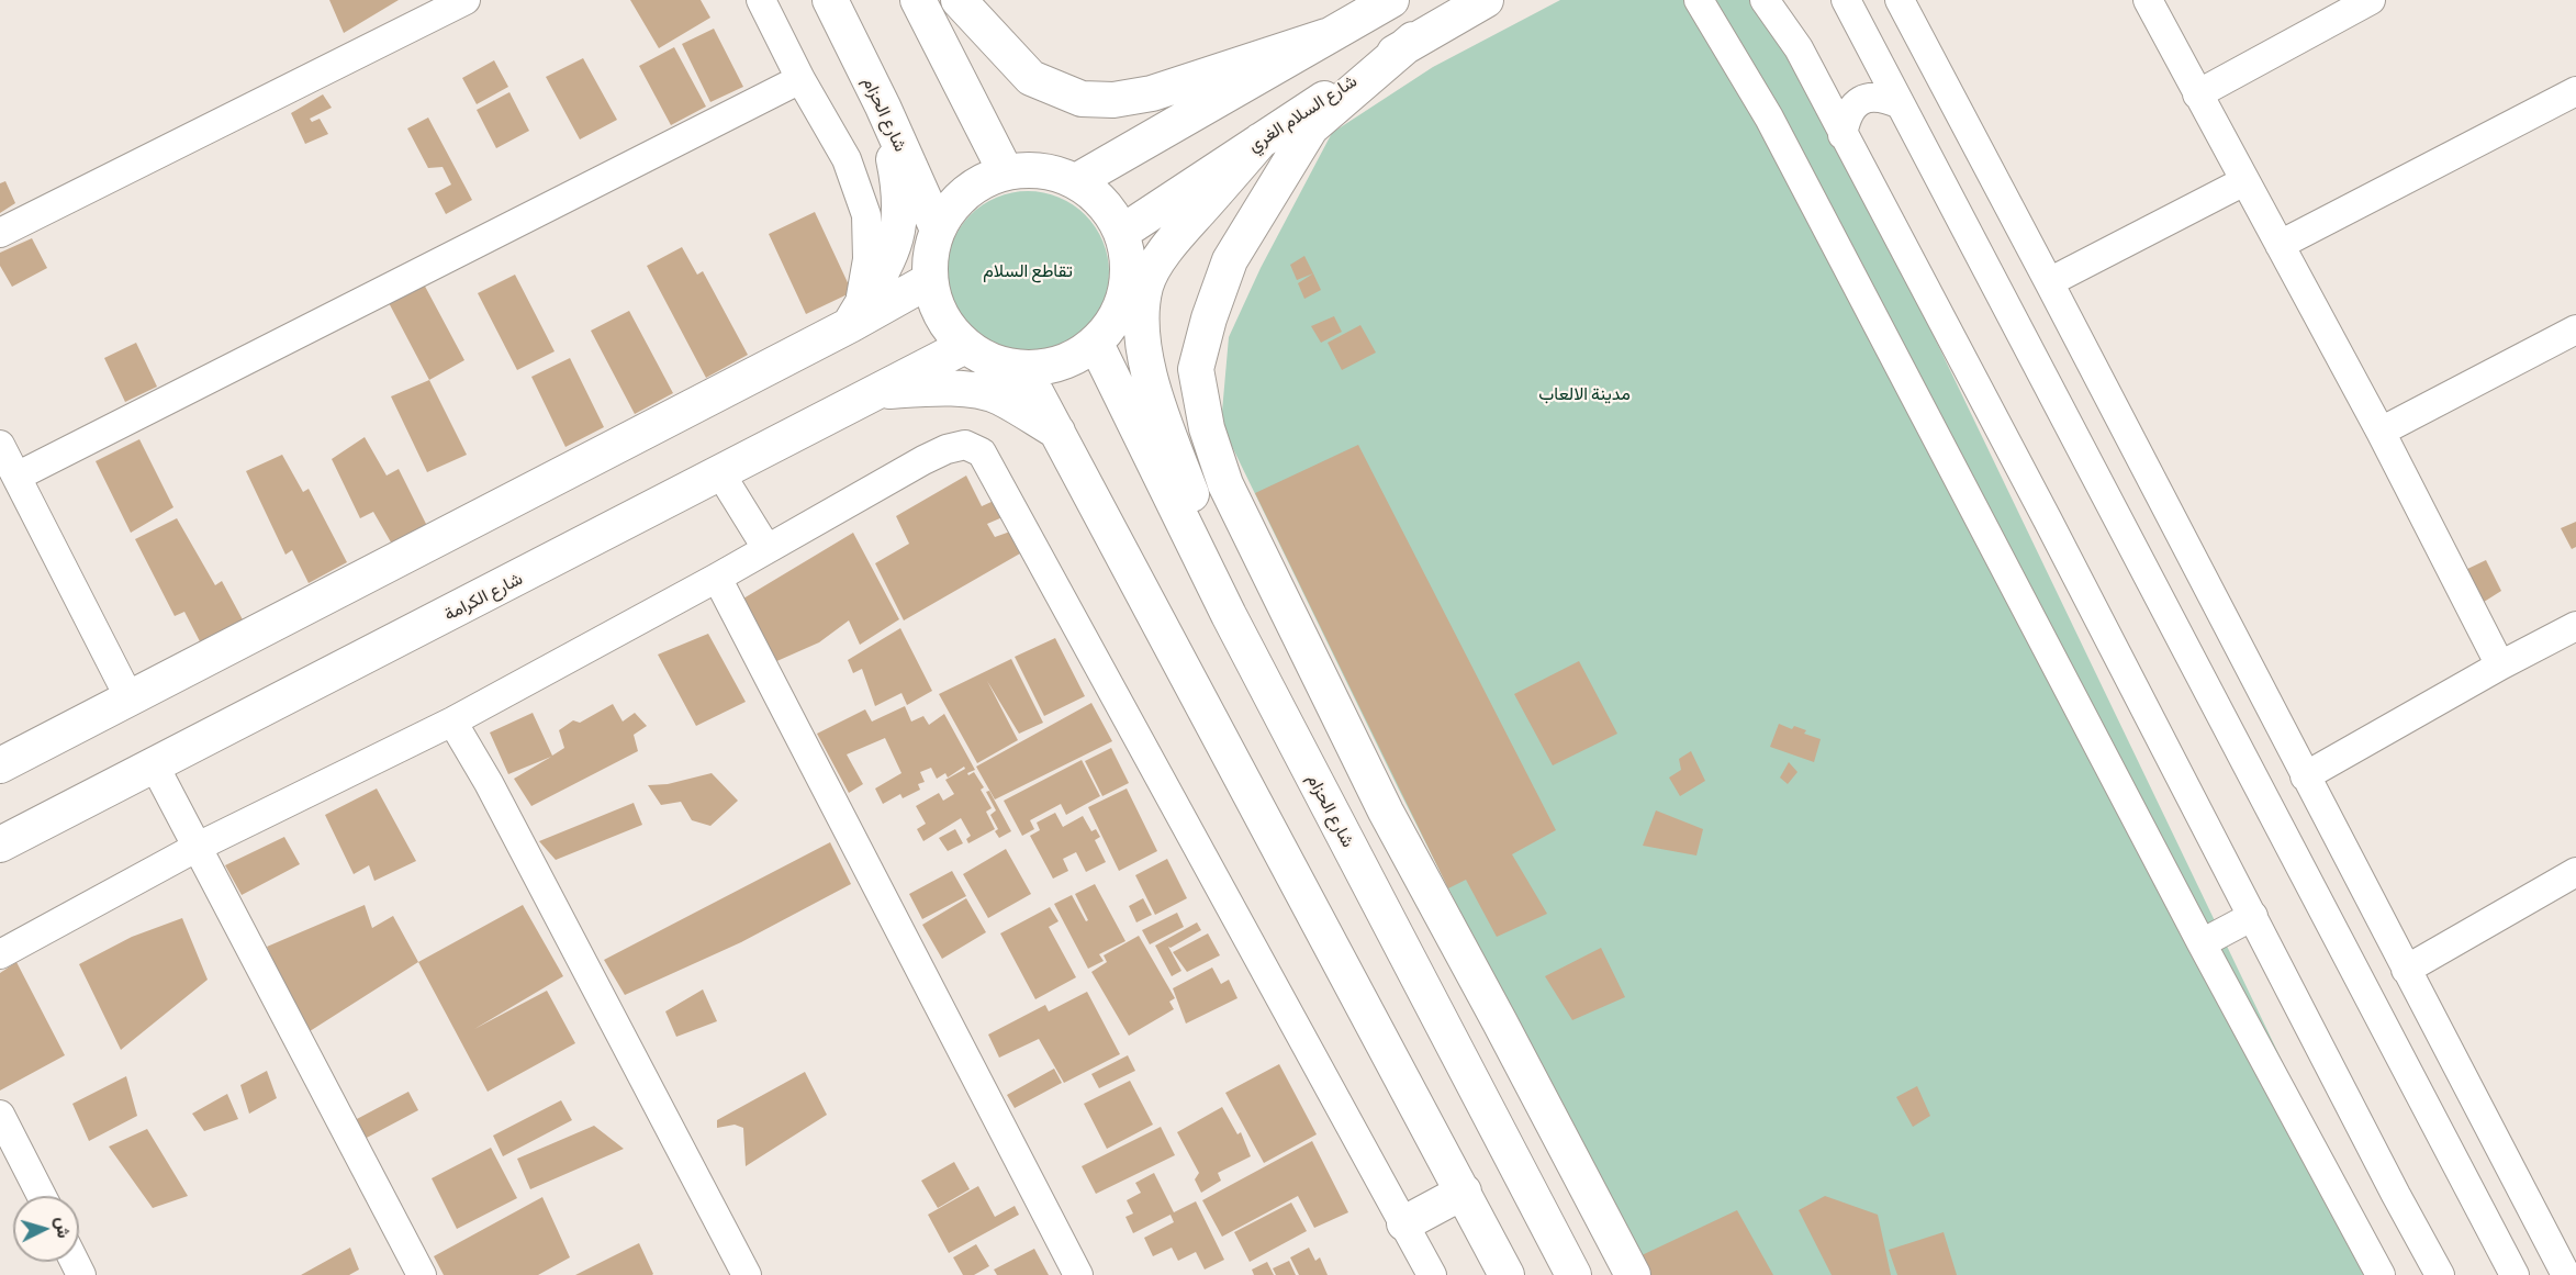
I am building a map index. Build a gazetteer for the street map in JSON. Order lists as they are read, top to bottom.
{
  "streets": {
    "main road": ["شارع السلام الغري", "شارع الحزام", "شارع الكرامة"]
  },
  "crossings": [
    ["شارع السلام الغري", "شارع الحزام"],
    ["شارع السلام الغري", "شارع الكرامة"],
    ["شارع الحزام", "شارع الكرامة"]
  ],
  "parks": ["تقاطع السلام", "مدينة الالعاب"],
  "north": "right"
}
